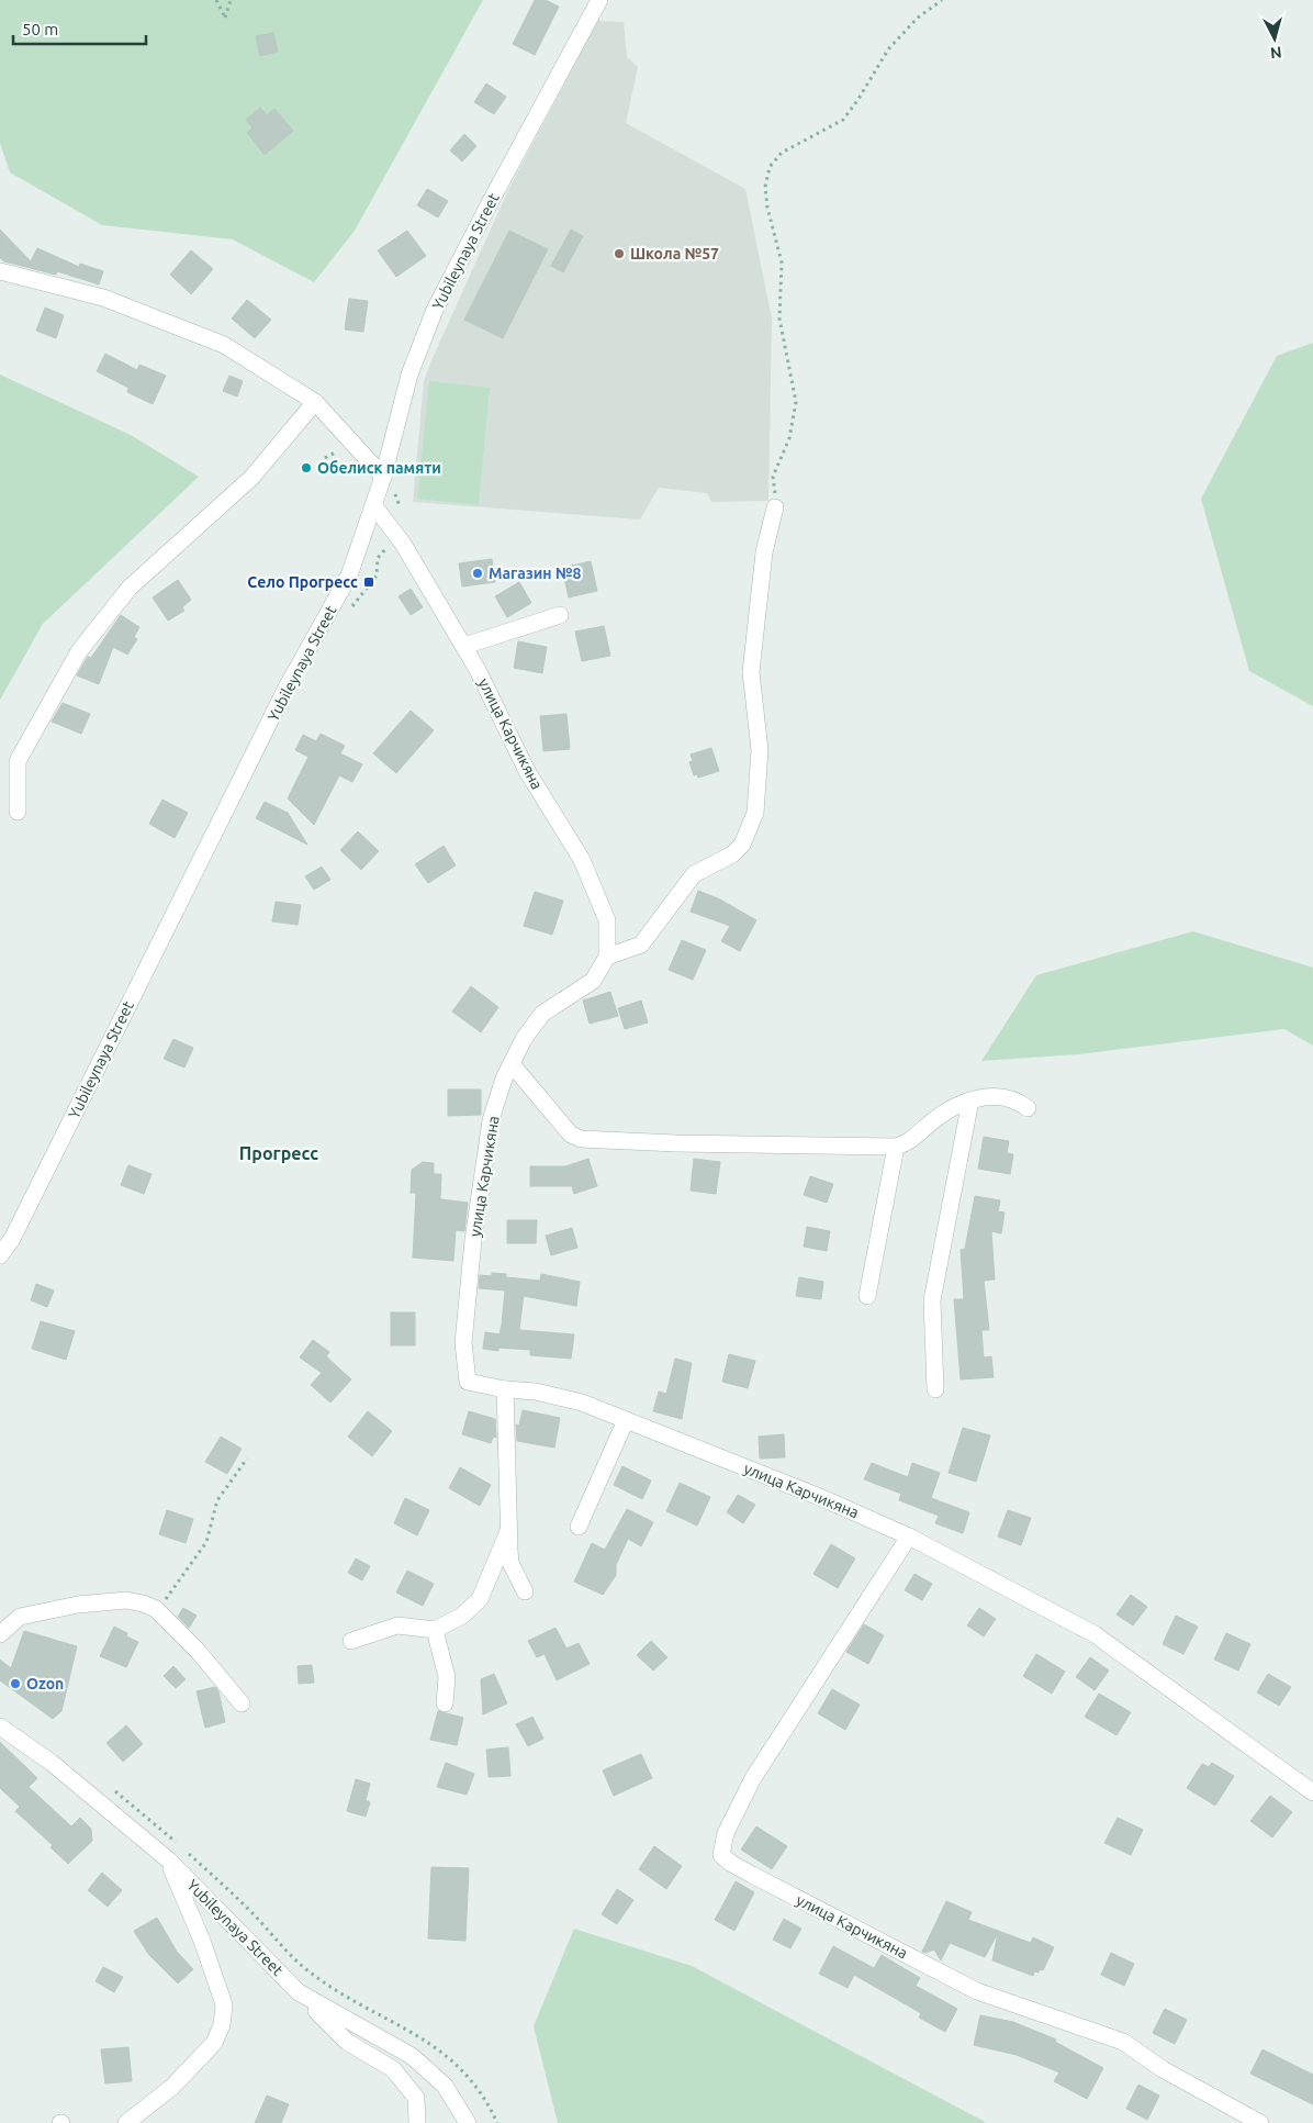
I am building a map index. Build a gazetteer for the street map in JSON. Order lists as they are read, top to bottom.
{
  "streets": {
    "street": ["Yubileynaya Street", "улица Карчикяна"]
  },
  "crossings": [
    ["Yubileynaya Street", "улица Карчикяна"]
  ],
  "districts": ["Прогресс"],
  "places": {
    "other": [
      "Школа №57",
      "Обелиск памяти",
      "Магазин №8",
      "Ozon"
    ],
    "transit": ["Село Прогресс"]
  },
  "scale_bar": "50 m",
  "north": "bottom"
}
